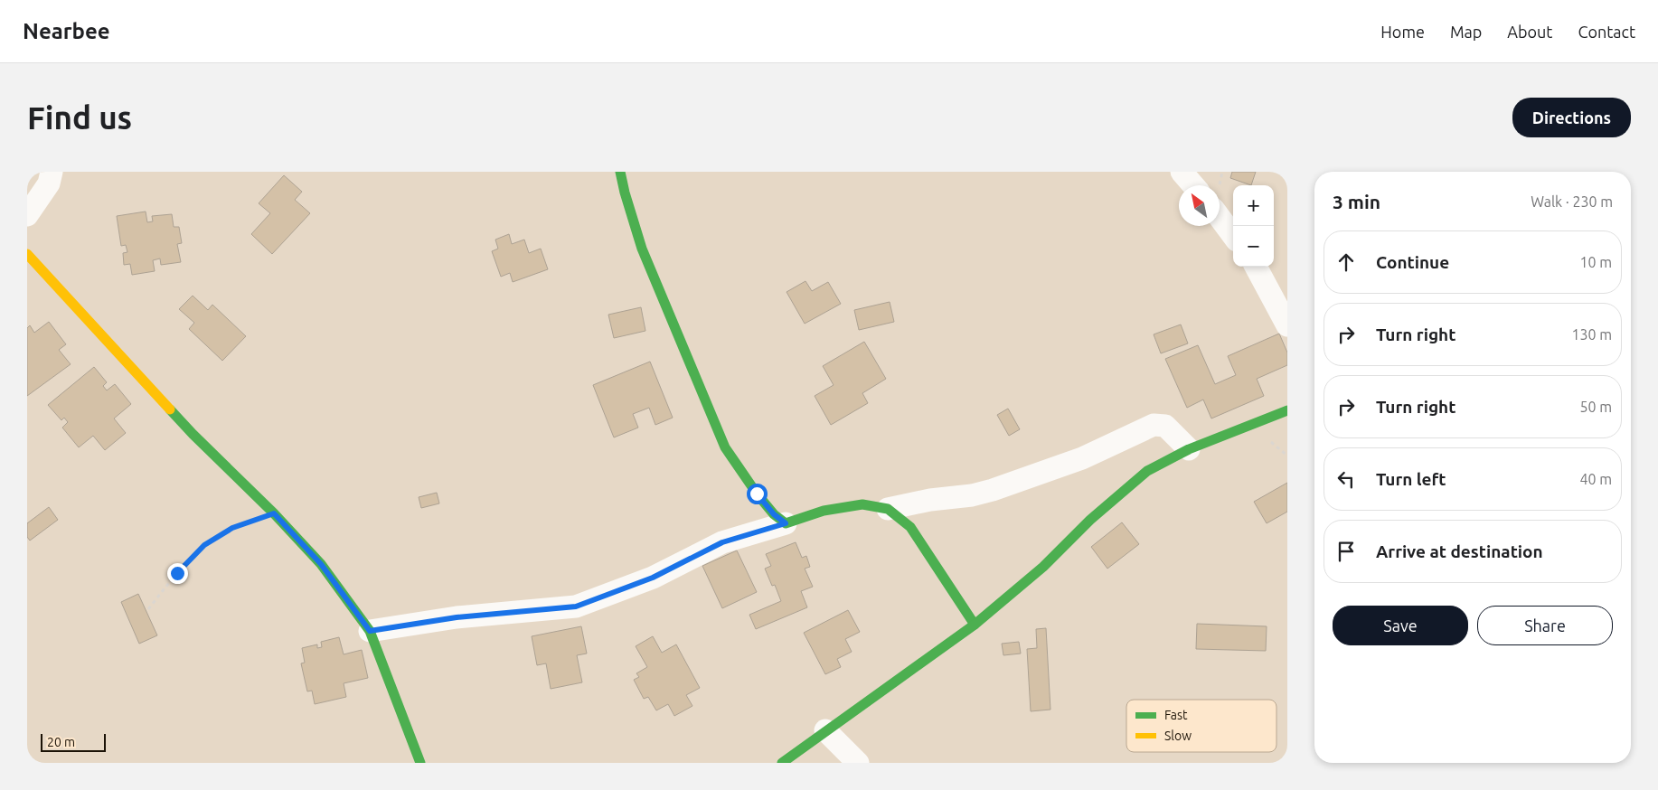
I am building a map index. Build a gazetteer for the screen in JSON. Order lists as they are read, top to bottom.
{
  "legend": ["Fast", "Slow"],
  "scale_bar": "20 m",
  "north": "top left",
  "page": {
    "header": "Nearbee",
    "nav": [
      "Home",
      "Map",
      "About",
      "Contact"
    ],
    "buttons": [
      "Directions",
      ["Save", "Share"]
    ],
    "title": "Find us",
    "heading": ["3 min", "Walk · 230 m"],
    "map_buttons": ["+", "−"],
    "list": [
      ["Continue", "10 m"],
      ["Turn right", "130 m"],
      ["Turn right", "50 m"],
      ["Turn left", "40 m"],
      "Arrive at destination"
    ],
    "scale": "20 m"
  }
}
